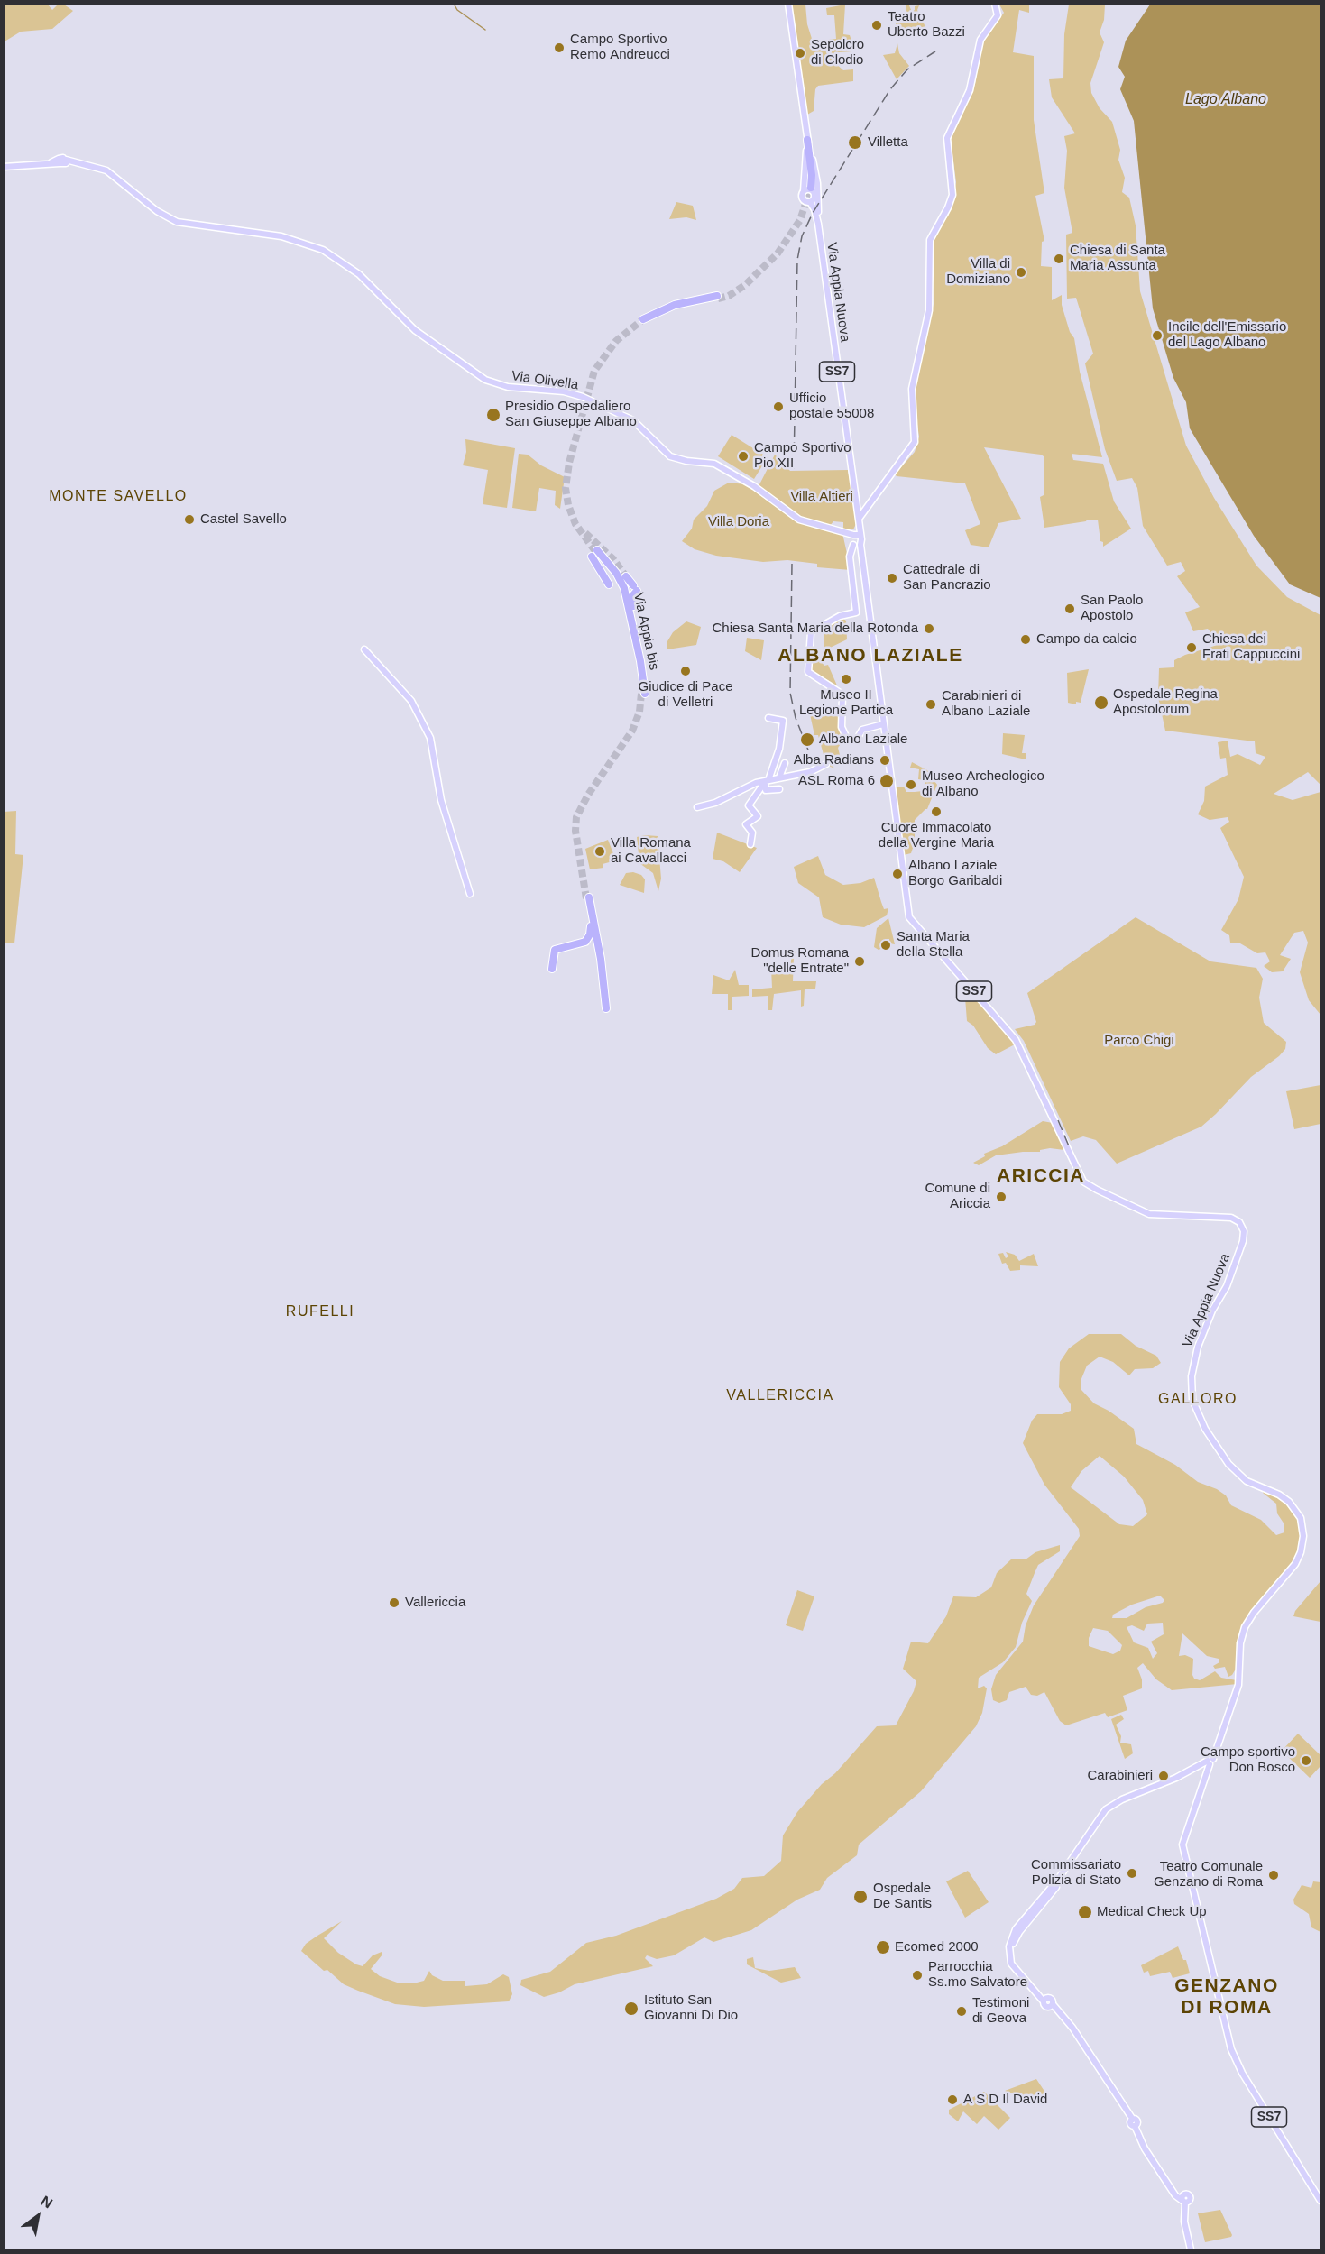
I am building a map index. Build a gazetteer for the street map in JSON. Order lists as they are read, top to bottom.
{
  "streets": {
    "highway": ["Via Appia bis"],
    "main road": ["Via Appia Nuova", "SS7", "Via Olivella"]
  },
  "crossings": [
    ["Via Appia Nuova", "SS7"]
  ],
  "districts": [
    "MONTE SAVELLO",
    "ALBANO LAZIALE",
    "ARICCIA",
    "RUFELLI",
    "VALLERICCIA",
    "GALLORO",
    "GENZANO DI ROMA"
  ],
  "water": ["Lago Albano"],
  "parks": ["Villa Altieri", "Villa Doria", "Parco Chigi"],
  "places": [
    "Teatro Uberto Bazzi",
    "Campo Sportivo Remo Andreucci",
    "Sepolcro di Clodio",
    "Villetta",
    "Chiesa di Santa Maria Assunta",
    "Villa di Domiziano",
    "Incile dell'Emissario del Lago Albano",
    "Ufficio postale 55008",
    "Presidio Ospedaliero San Giuseppe Albano",
    "Campo Sportivo Pio XII",
    "Castel Savello",
    "Cattedrale di San Pancrazio",
    "San Paolo Apostolo",
    "Chiesa Santa Maria della Rotonda",
    "Campo da calcio",
    "Chiesa dei Frati Cappuccini",
    "Giudice di Pace di Velletri",
    "Museo II Legione Partica",
    "Ospedale Regina Apostolorum",
    "Carabinieri di Albano Laziale",
    "Albano Laziale",
    "Alba Radians",
    "ASL Roma 6",
    "Museo Archeologico di Albano",
    "Cuore Immacolato della Vergine Maria",
    "Villa Romana ai Cavallacci",
    "Albano Laziale Borgo Garibaldi",
    "Santa Maria della Stella",
    "Domus Romana \"delle Entrate\"",
    "Comune di Ariccia",
    "Vallericcia",
    "Campo sportivo Don Bosco",
    "Carabinieri",
    "Commissariato Polizia di Stato",
    "Teatro Comunale Genzano di Roma",
    "Ospedale De Santis",
    "Medical Check Up",
    "Ecomed 2000",
    "Parrocchia Ss.mo Salvatore",
    "Istituto San Giovanni Di Dio",
    "Testimoni di Geova",
    "A S D Il David"
  ],
  "north": "top right"
}
